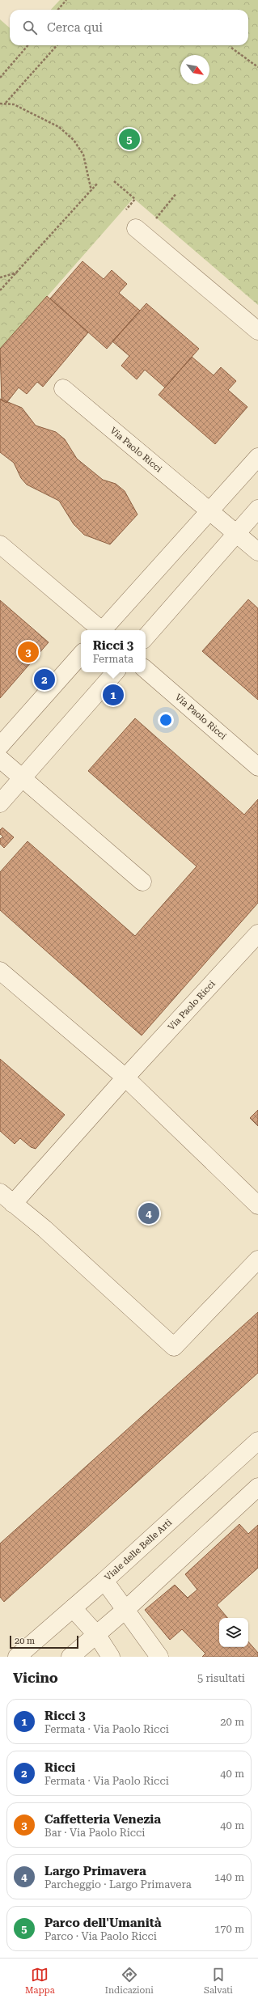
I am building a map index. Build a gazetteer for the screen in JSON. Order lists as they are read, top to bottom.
{
  "streets": {
    "street": ["Via Paolo Ricci", "Viale delle Belle Arti"]
  },
  "scale_bar": "20 m",
  "north": "bottom right",
  "page": {
    "search": "Cerca qui",
    "pins": [
      "5",
      "3",
      "2",
      "1",
      "4"
    ],
    "popup": ["Ricci 3", "Fermata"],
    "scale": "20 m",
    "heading": ["Vicino", "5 risultati"],
    "list": [
      {
        "mark": "1",
        "name": "Ricci 3",
        "note": "Fermata · Via Paolo Ricci",
        "value": "20 m"
      },
      {
        "mark": "2",
        "name": "Ricci",
        "note": "Fermata · Via Paolo Ricci",
        "value": "40 m"
      },
      {
        "mark": "3",
        "name": "Caffetteria Venezia",
        "note": "Bar · Via Paolo Ricci",
        "value": "40 m"
      },
      {
        "mark": "4",
        "name": "Largo Primavera",
        "note": "Parcheggio · Largo Primavera",
        "value": "140 m"
      },
      {
        "mark": "5",
        "name": "Parco dell'Umanità",
        "note": "Parco · Via Paolo Ricci",
        "value": "170 m"
      }
    ],
    "nav": ["Mappa", "Indicazioni", "Salvati"]
  }
}
